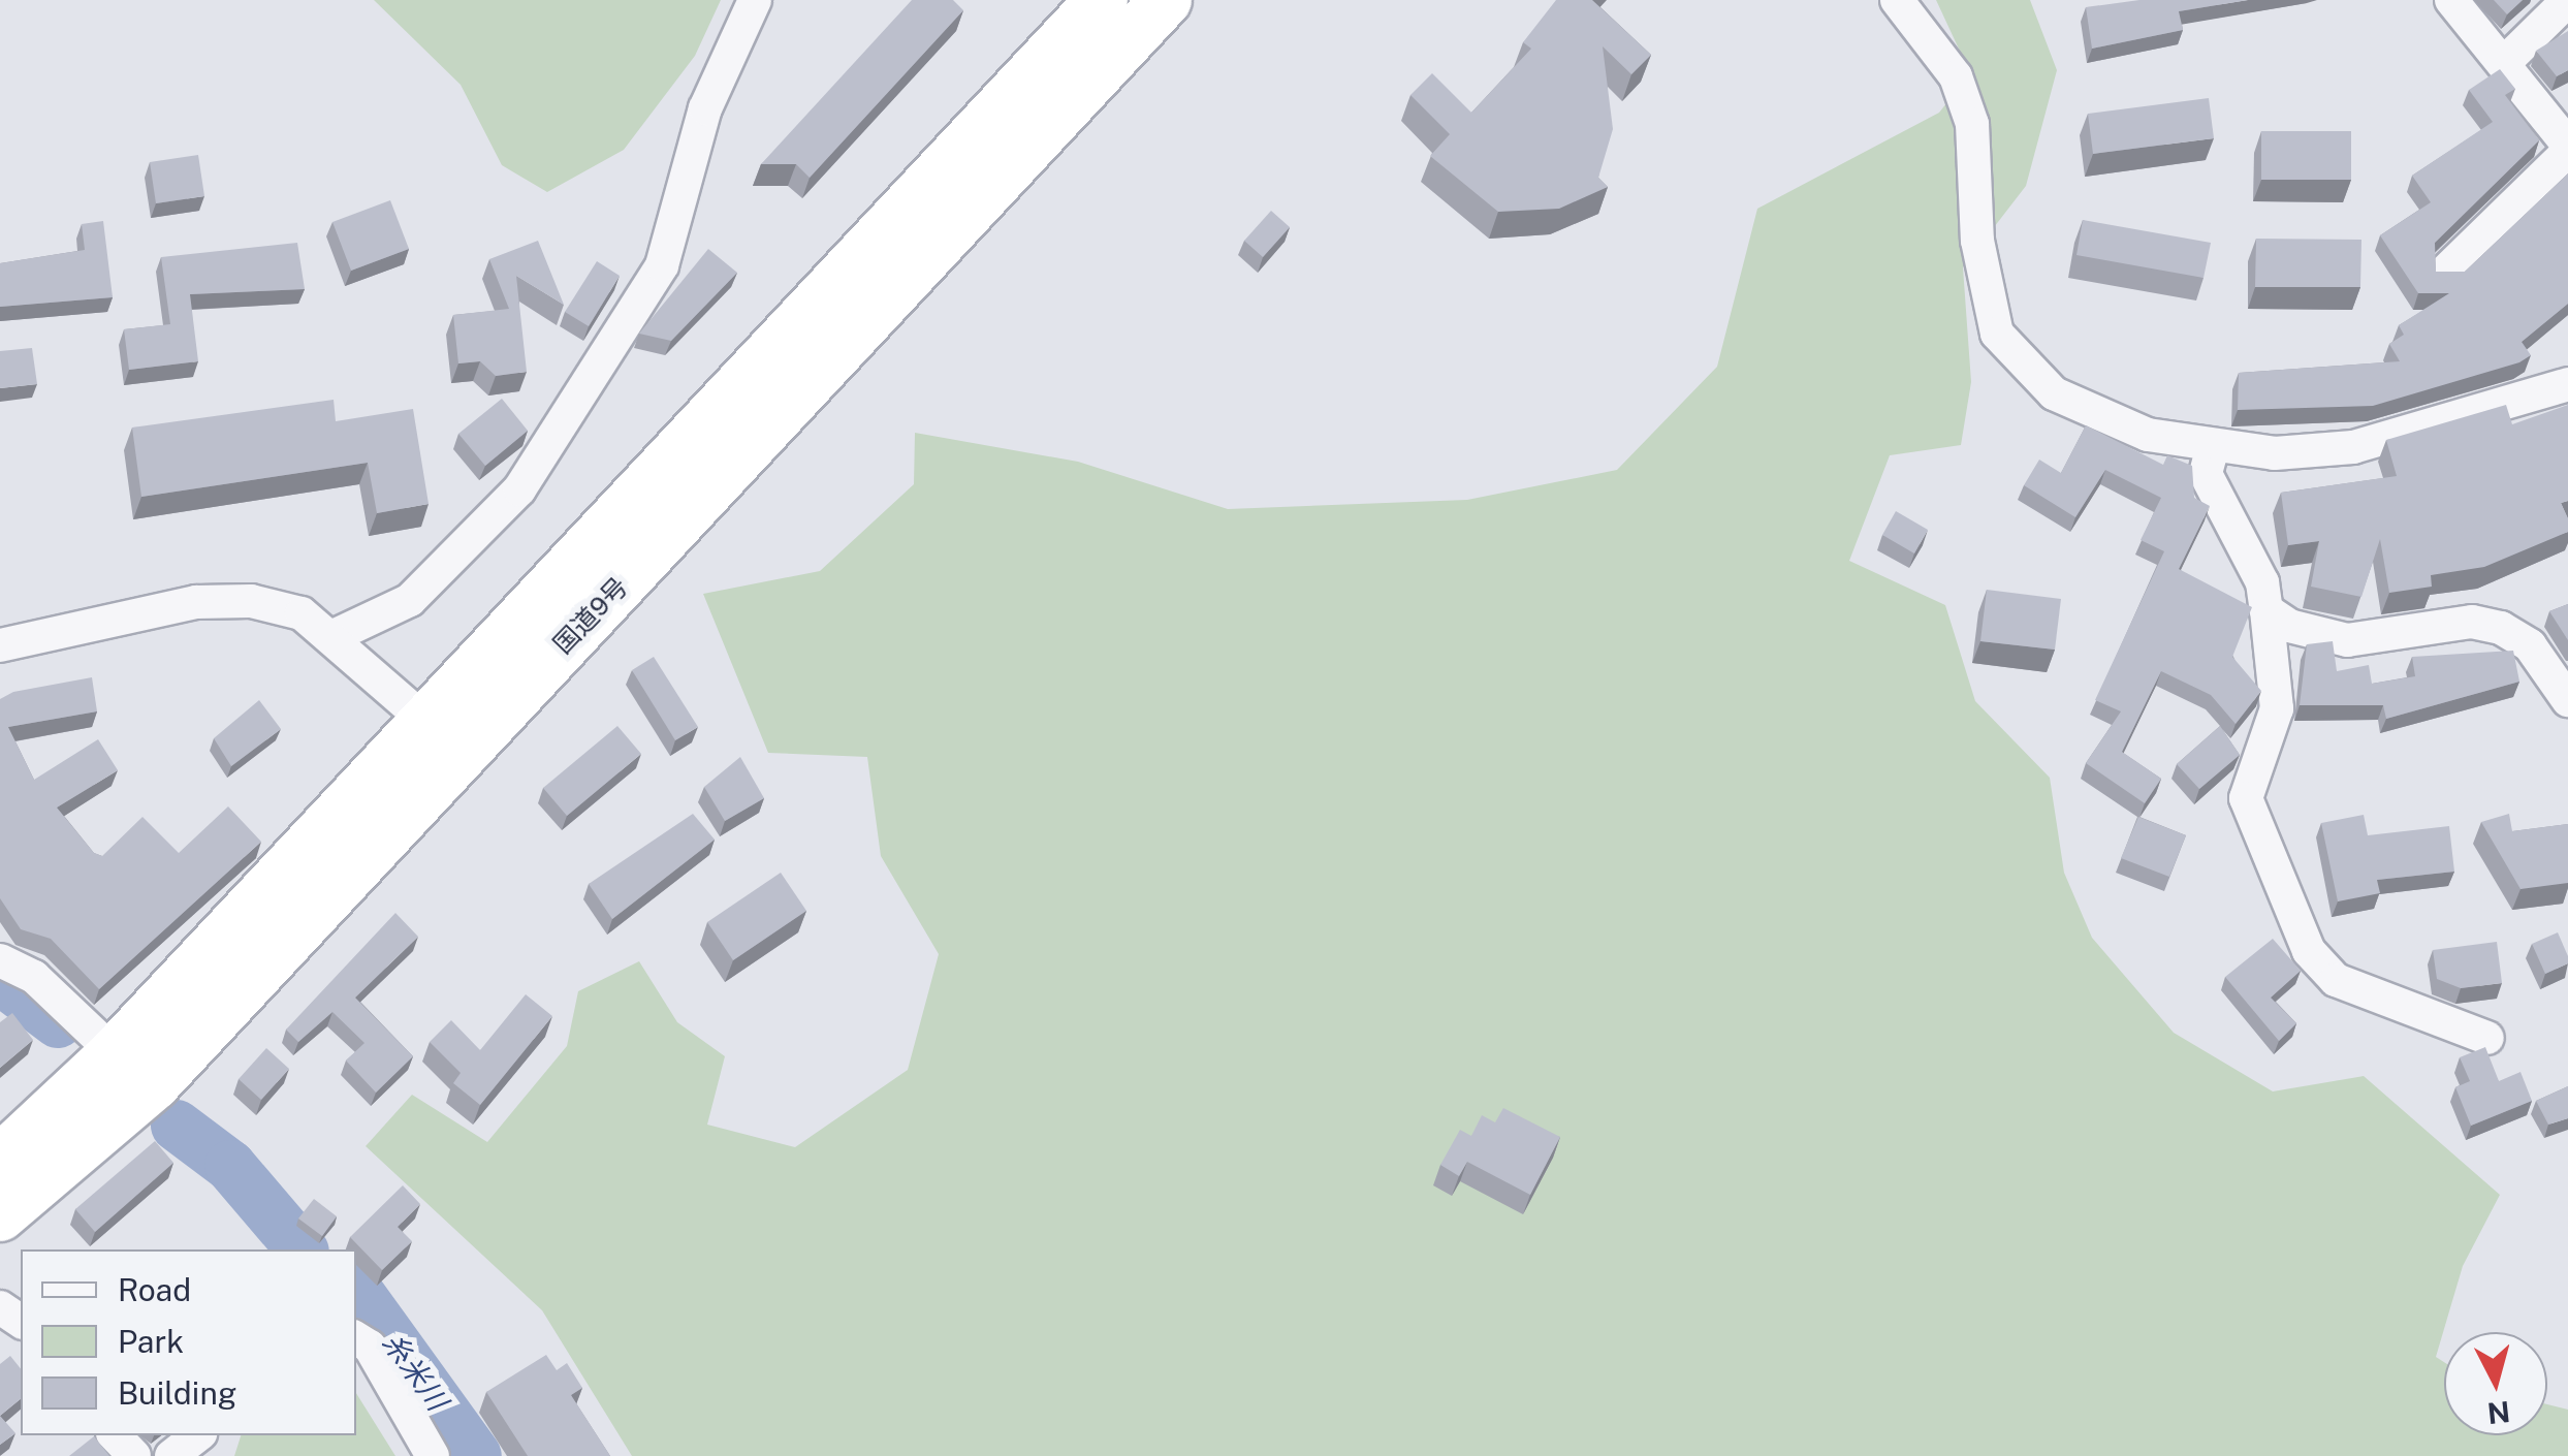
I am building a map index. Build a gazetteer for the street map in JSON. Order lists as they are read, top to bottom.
{
  "streets": {
    "highway": ["国道9号"]
  },
  "water": ["糸米川"],
  "legend": ["Road", "Park", "Building"],
  "north": "bottom"
}
